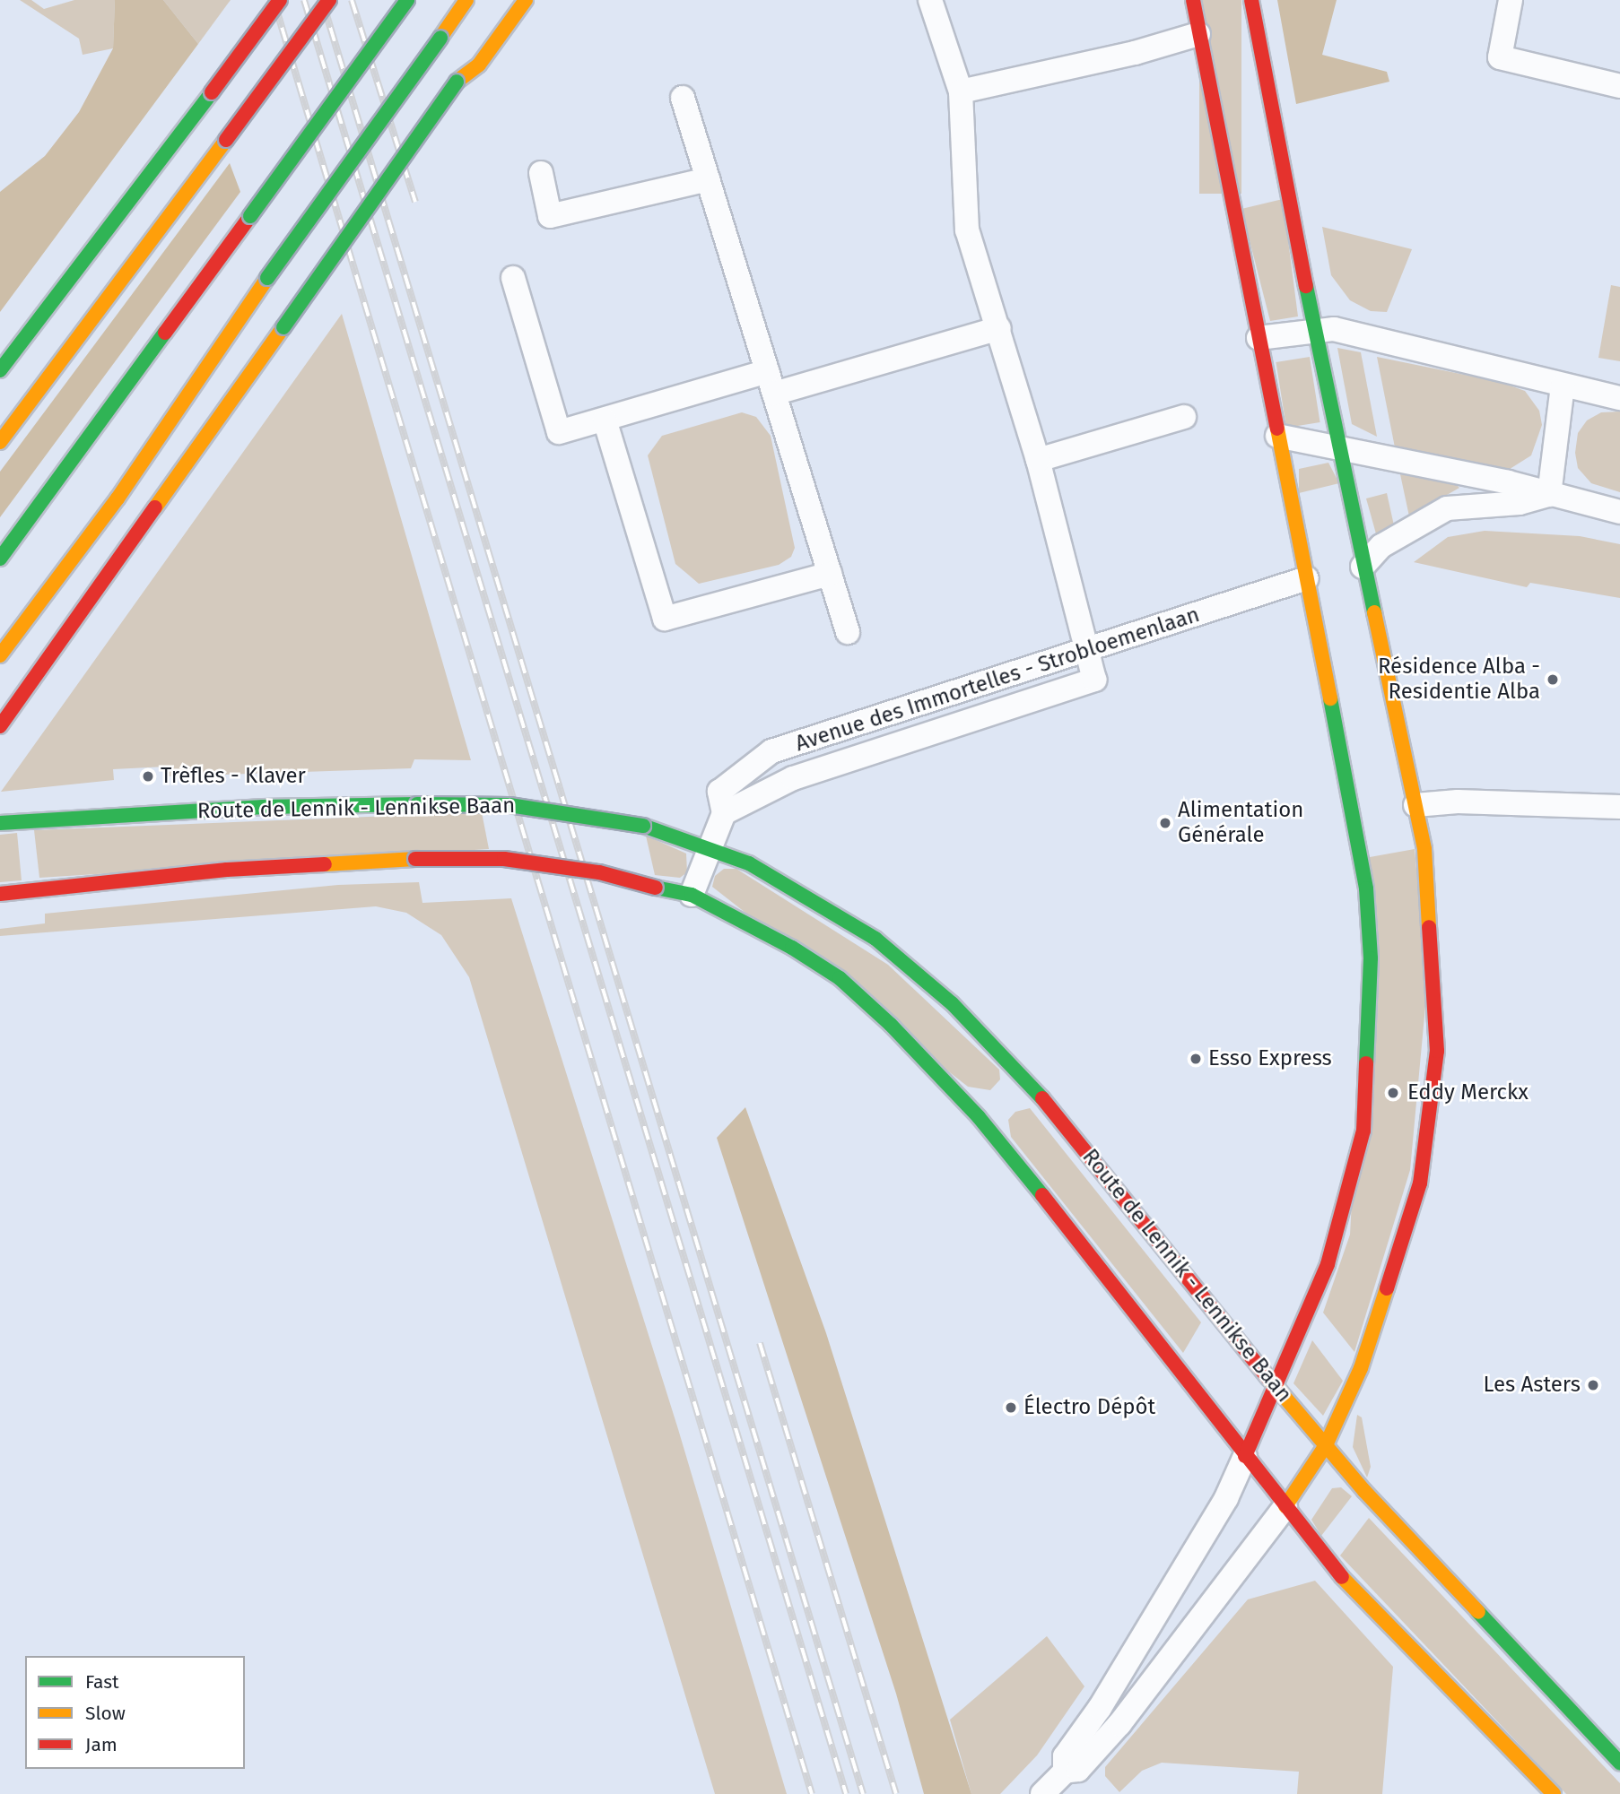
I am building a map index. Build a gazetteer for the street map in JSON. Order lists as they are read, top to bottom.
{
  "streets": {
    "main road": ["Route de Lennik - Lennikse Baan"],
    "street": ["Avenue des Immortelles - Strobloemenlaan"]
  },
  "crossings": [
    ["Avenue des Immortelles - Strobloemenlaan", "Route de Lennik - Lennikse Baan"]
  ],
  "places": [
    "Résidence Alba - Residentie Alba",
    "Trèfles - Klaver",
    "Alimentation Générale",
    "Esso Express",
    "Eddy Merckx",
    "Les Asters",
    "Électro Dépôt"
  ],
  "legend": ["Fast", "Slow", "Jam"]
}
